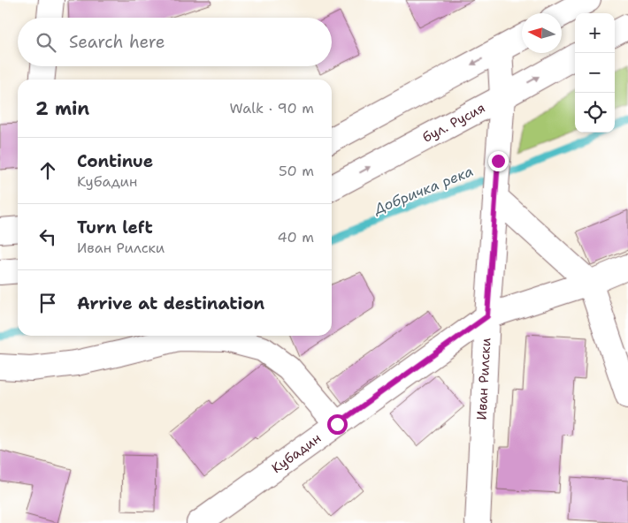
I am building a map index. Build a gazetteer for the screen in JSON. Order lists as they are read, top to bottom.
{
  "streets": {
    "street": ["бул. Русия", "Иван Рилски", "Кубадин"]
  },
  "crossings": [
    ["бул. Русия", "Иван Рилски"],
    ["Иван Рилски", "Кубадин"]
  ],
  "water": ["Добричка река"],
  "north": "left",
  "page": {
    "map_buttons": ["+", "−"],
    "search": "Search here",
    "heading": ["2 min", "Walk · 90 m"],
    "list": [
      ["Continue", "Кубадин", "50 m"],
      ["Turn left", "Иван Рилски", "40 m"],
      "Arrive at destination"
    ]
  }
}
